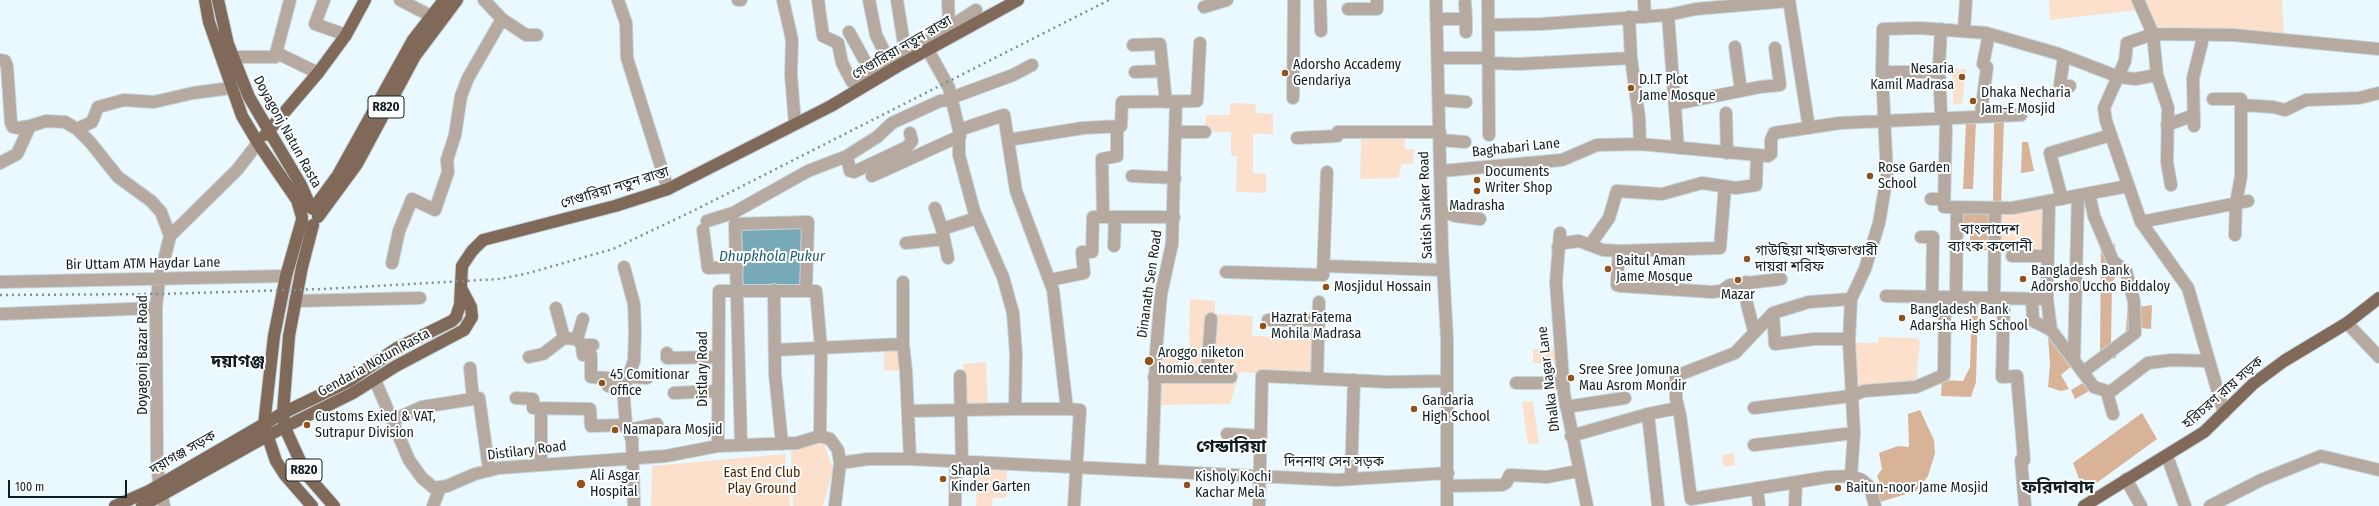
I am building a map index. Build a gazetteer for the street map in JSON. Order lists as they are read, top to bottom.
{
  "streets": {
    "main road": [
      "গেণ্ডারিয়া নতুন রাস্তা",
      "R820",
      "Doyagonj Natun Rasta",
      "Gendaria Notun Rasta",
      "হরিচরণ রায় সড়ক",
      "দয়াগঞ্জ সড়ক"
    ],
    "street": [
      "Baghabari Lane",
      "Satish Sarker Road",
      "Bir Uttam ATM Haydar Lane",
      "Dinanath Sen Road",
      "Doyagonj Bazar Road",
      "Distlary Road",
      "Dhalka Nagar Lane",
      "Distilary Road",
      "দিননাথ সেন সড়ক"
    ]
  },
  "crossings": [
    ["গেণ্ডারিয়া নতুন রাস্তা", "R820"],
    ["গেণ্ডারিয়া নতুন রাস্তা", "Gendaria Notun Rasta"],
    ["গেণ্ডারিয়া নতুন রাস্তা", "দয়াগঞ্জ সড়ক"],
    ["R820", "Doyagonj Natun Rasta"],
    ["R820", "Bir Uttam ATM Haydar Lane"],
    ["R820", "Gendaria Notun Rasta"],
    ["R820", "দয়াগঞ্জ সড়ক"],
    ["Baghabari Lane", "Satish Sarker Road"],
    ["Satish Sarker Road", "দিননাথ সেন সড়ক"],
    ["Bir Uttam ATM Haydar Lane", "Doyagonj Bazar Road"],
    ["Dinanath Sen Road", "দিননাথ সেন সড়ক"],
    ["Doyagonj Bazar Road", "দয়াগঞ্জ সড়ক"],
    ["Gendaria Notun Rasta", "দয়াগঞ্জ সড়ক"],
    ["Distlary Road", "Distilary Road"]
  ],
  "districts": [
    "বাংলাদেশ ব্যাংক কলোনী",
    "দয়াগঞ্জ",
    "গেন্ডারিয়া",
    "ফরিদাবাদ"
  ],
  "water": ["Dhupkhola Pukur"],
  "parks": ["East End Club Play Ground"],
  "places": [
    "Adorsho Accademy Gendariya",
    "Nesaria Kamil Madrasa",
    "D.I.T Plot Jame Mosque",
    "Dhaka Necharia Jam-E Mosjid",
    "Rose Garden School",
    "Documents Writer Shop",
    "Madrasha",
    "গাউছিয়া মাইজভাণ্ডারী দায়রা শরিফ",
    "Baitul Aman Jame Mosque",
    "Bangladesh Bank Adorsho Uccho Biddaloy",
    "Mazar",
    "Mosjidul Hossain",
    "Bangladesh Bank Adarsha High School",
    "Hazrat Fatema Mohila Madrasa",
    "Aroggo niketon homio center",
    "Sree Sree Jomuna Mau Asrom Mondir",
    "45 Comitionar office",
    "Gandaria High School",
    "Customs Exied & VAT, Sutrapur Division",
    "Namapara Mosjid",
    "Shapla Kinder Garten",
    "Ali Asgar Hospital",
    "Kisholy Kochi Kachar Mela",
    "Baitun-noor Jame Mosjid"
  ],
  "scale_bar": "100 m"
}
